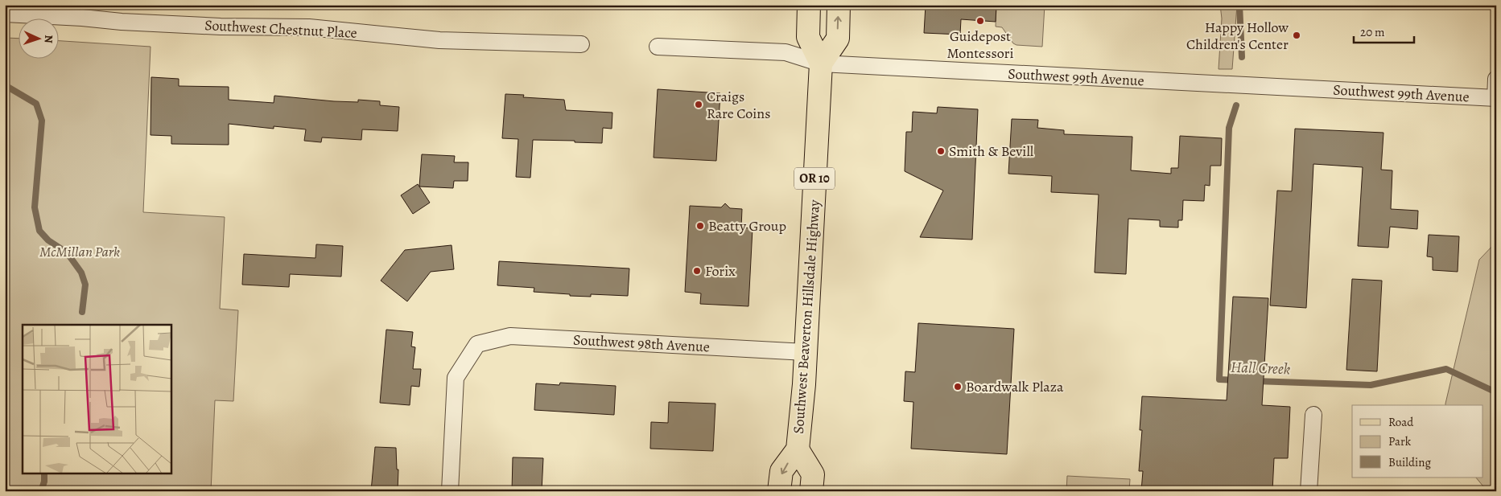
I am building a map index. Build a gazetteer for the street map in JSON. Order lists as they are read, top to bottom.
{
  "streets": {
    "main road": ["OR 10", "Southwest Beaverton Hillsdale Highway"],
    "street": ["Southwest Chestnut Place", "Southwest 99th Avenue", "Southwest 98th Avenue"]
  },
  "crossings": [
    ["Southwest 99th Avenue", "Southwest Beaverton Hillsdale Highway"],
    ["Southwest Beaverton Hillsdale Highway", "Southwest 98th Avenue"]
  ],
  "water": ["Hall Creek"],
  "parks": ["McMillan Park"],
  "places": [
    "Guidepost Montessori",
    "Happy Hollow Children's Center",
    "Craigs Rare Coins",
    "Smith & Bevill",
    "Beatty Group",
    "Forix",
    "Boardwalk Plaza"
  ],
  "legend": ["Road", "Park", "Building"],
  "scale_bar": "20 m",
  "north": "right"
}
